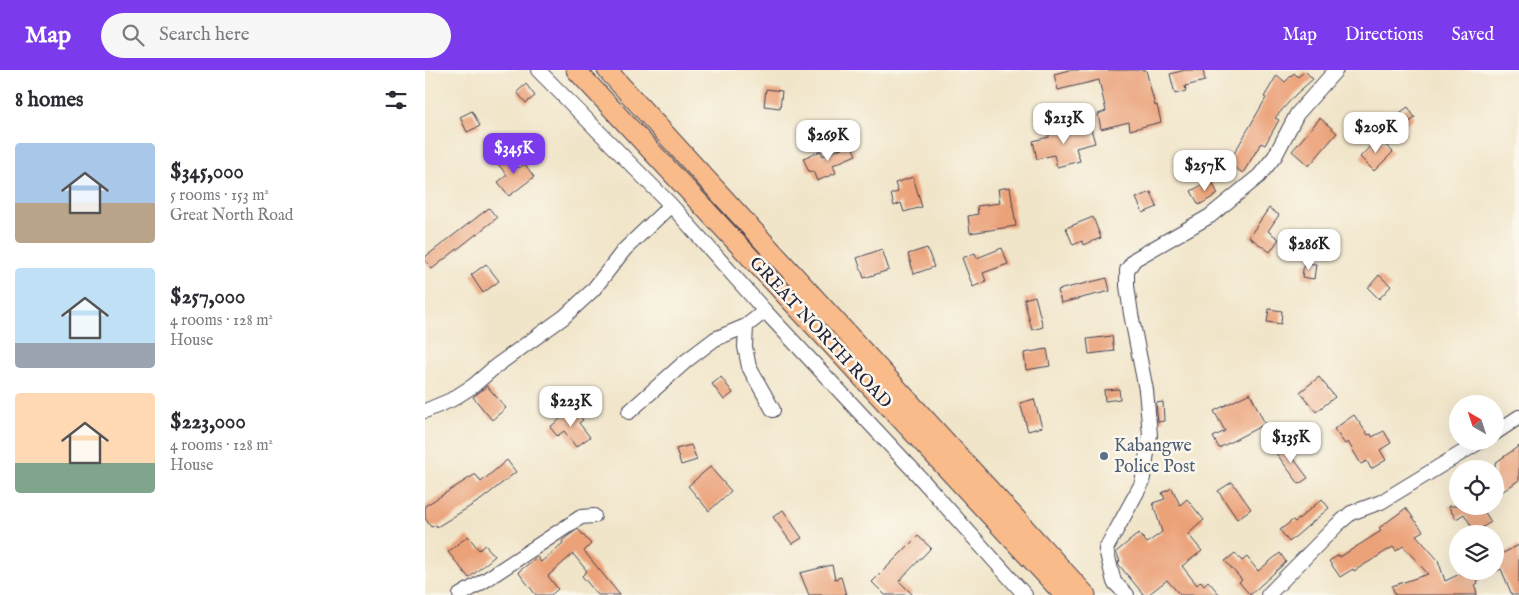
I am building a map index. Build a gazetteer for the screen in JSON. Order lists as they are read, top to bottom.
{
  "streets": {
    "main road": ["GREAT NORTH ROAD"]
  },
  "places": ["Kabangwe Police Post"],
  "north": "top left",
  "page": {
    "header": "Map",
    "search": "Search here",
    "nav": ["Map", "Directions", "Saved"],
    "heading": "8 homes",
    "price": [
      "$213K",
      "$209K",
      "$269K",
      "$345K",
      "$257K",
      "$286K",
      "$223K",
      "$135K"
    ],
    "list": [
      {
        "name": "$345,000",
        "note": "5 rooms · 153 m² · Great North Road"
      },
      {
        "name": "$257,000",
        "note": "4 rooms · 128 m² · House"
      },
      {
        "name": "$223,000",
        "note": "4 rooms · 128 m² · House"
      }
    ]
  }
}
